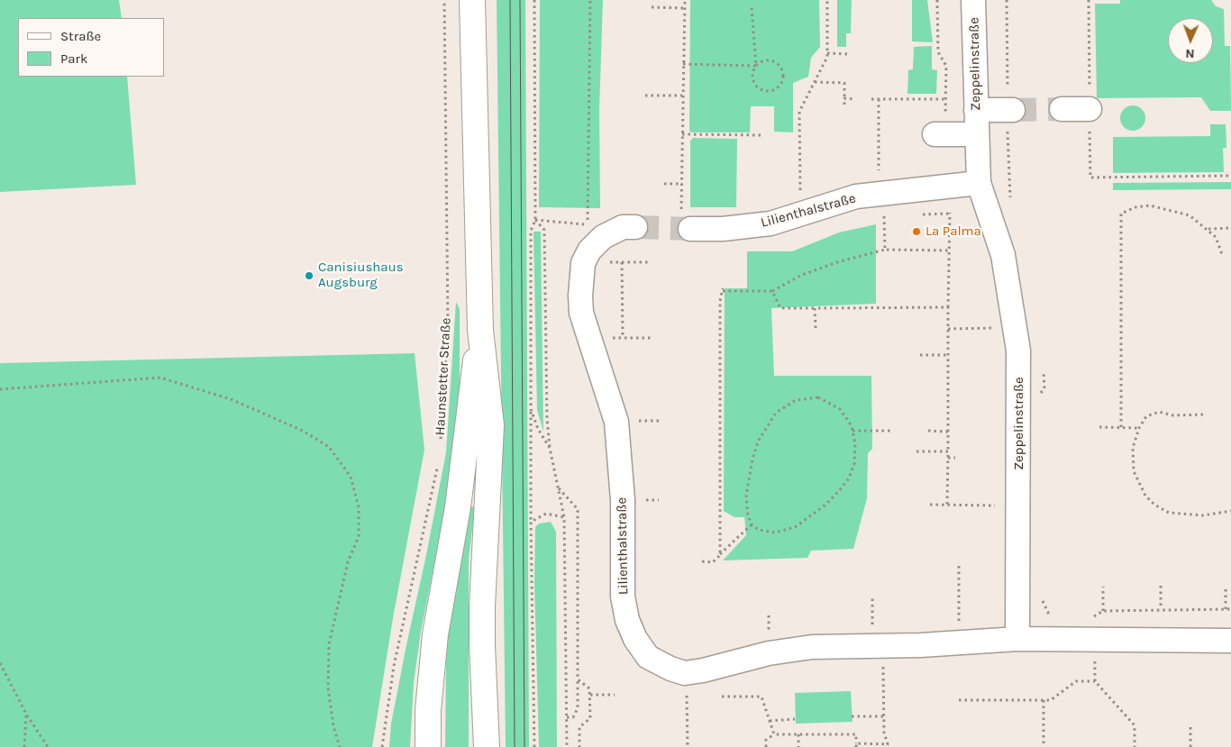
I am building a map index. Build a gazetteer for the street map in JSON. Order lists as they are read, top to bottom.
{
  "streets": {
    "main road": ["Haunstetter Straße"],
    "street": ["Zeppelinstraße", "Lilienthalstraße"]
  },
  "crossings": [
    ["Zeppelinstraße", "Lilienthalstraße"]
  ],
  "places": ["La Palma", "Canisiushaus Augsburg"],
  "legend": ["Straße", "Park"],
  "north": "bottom"
}
